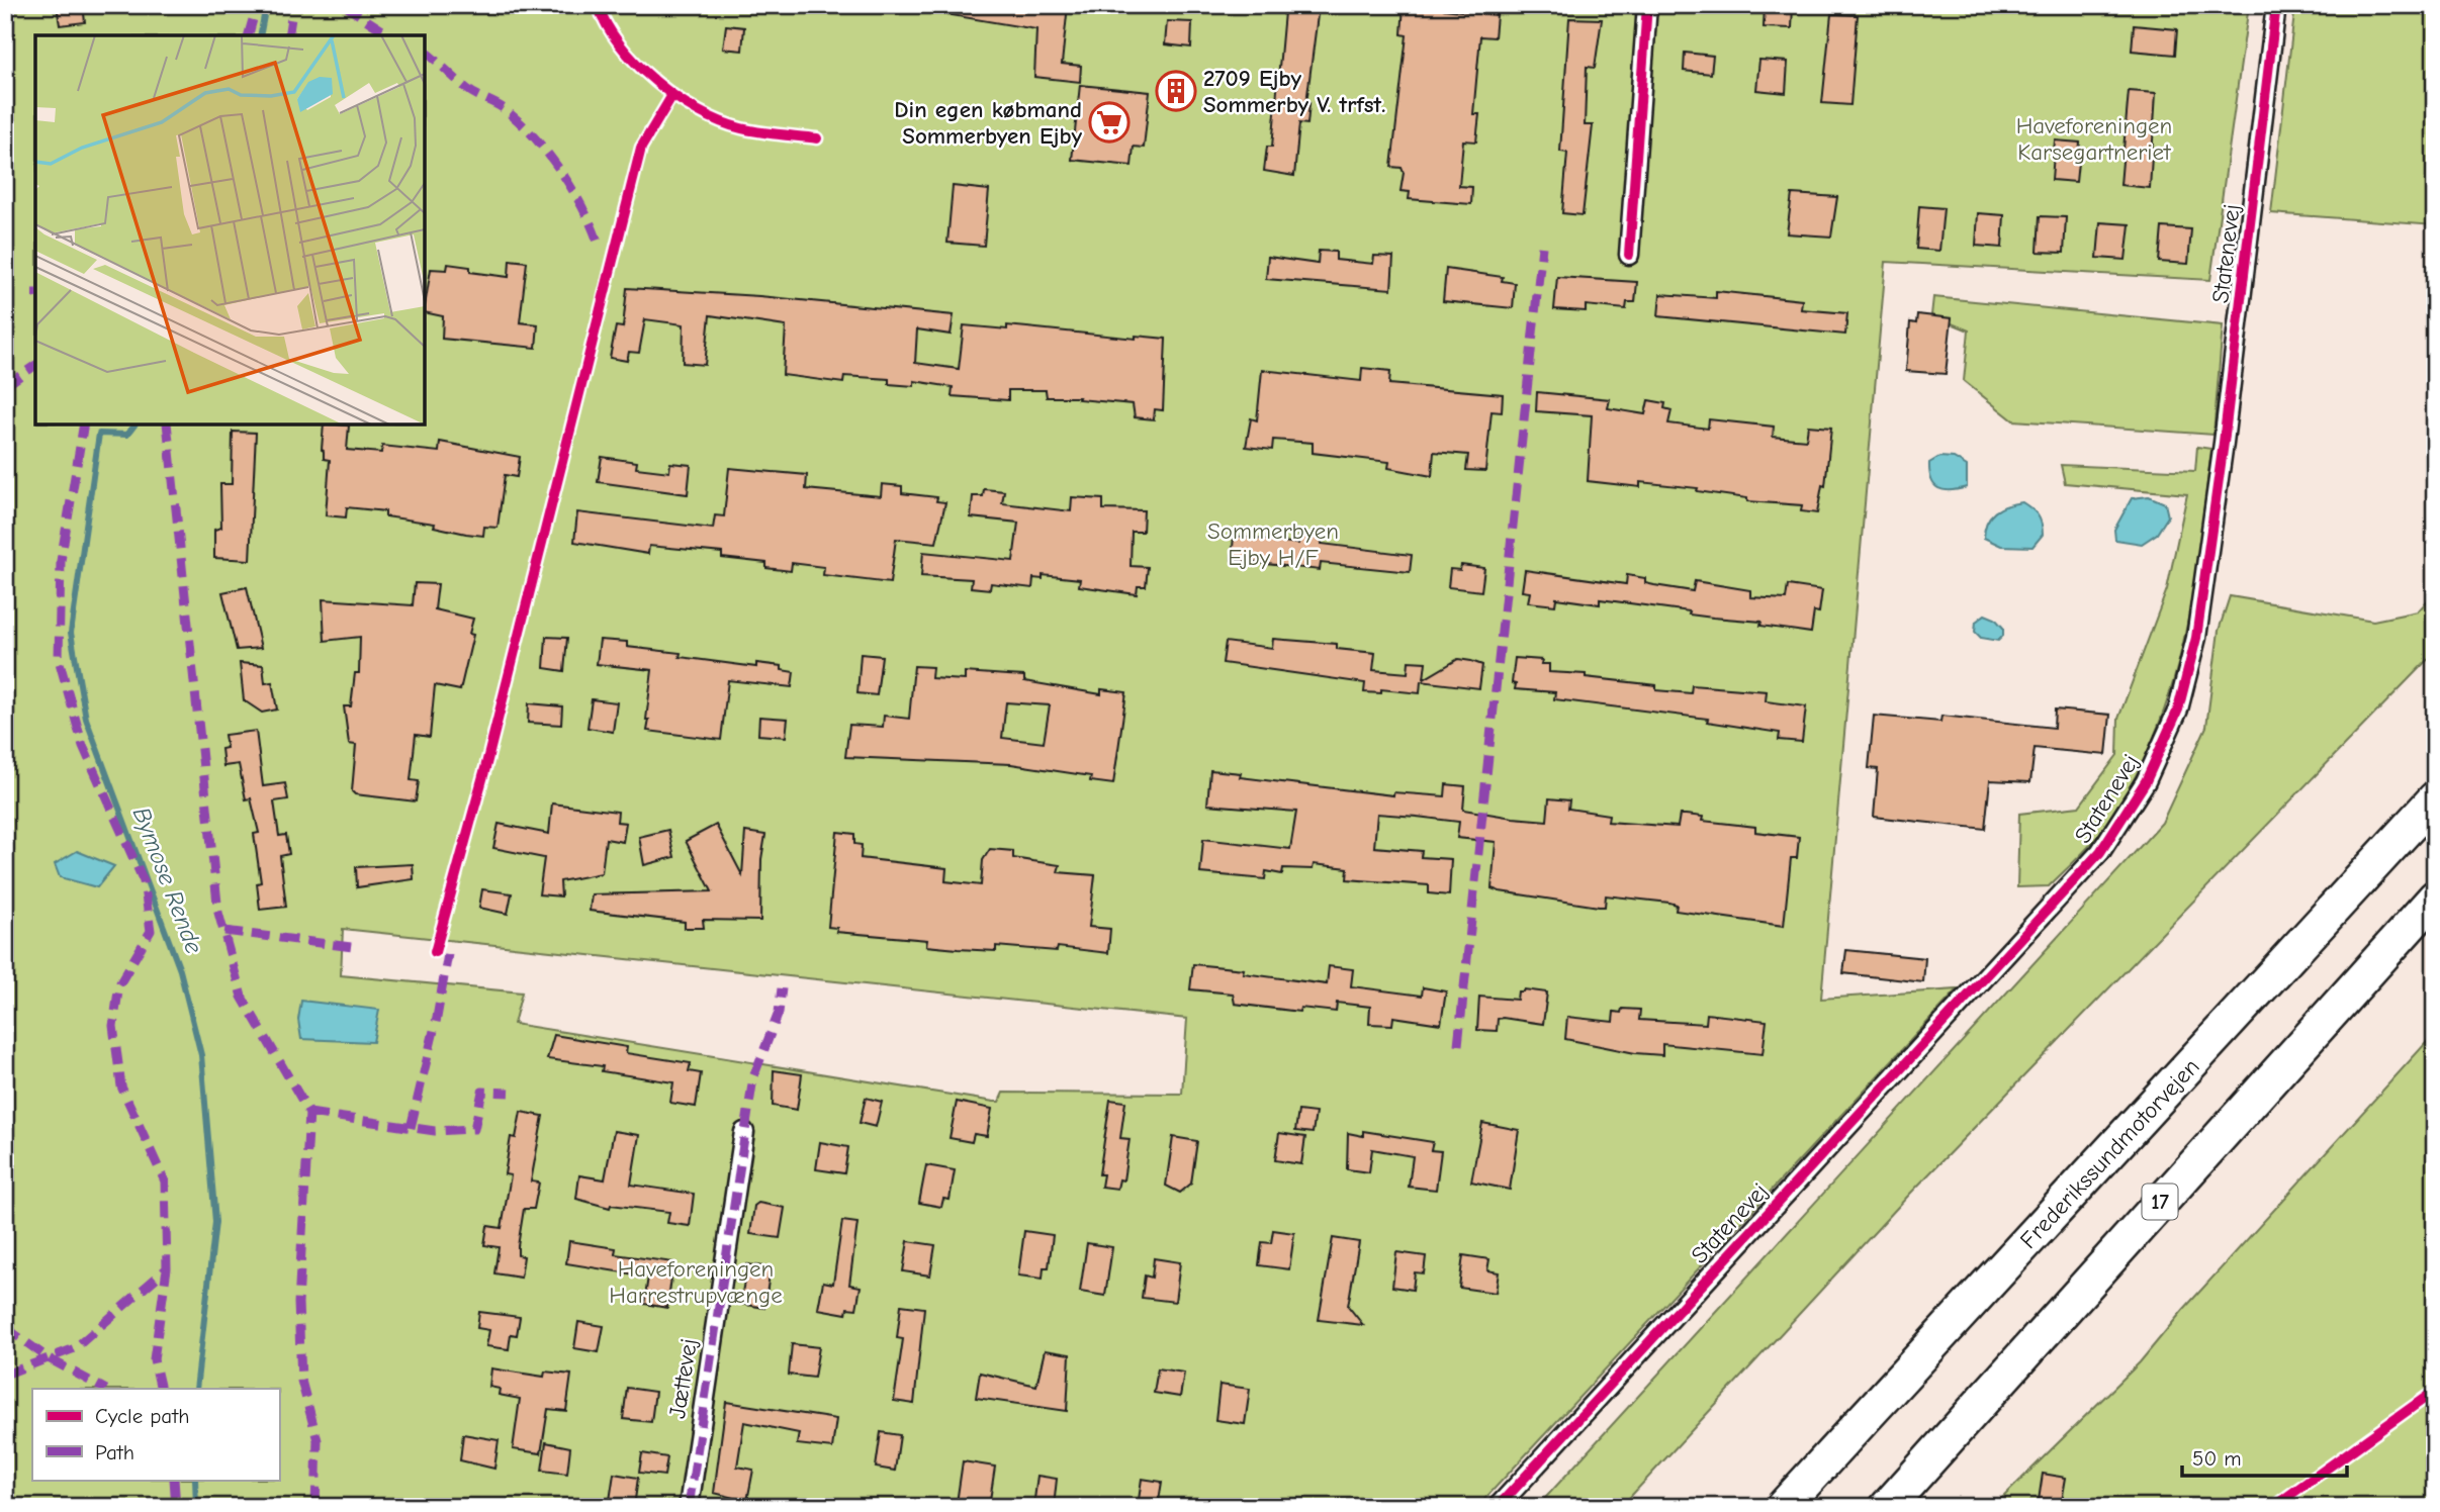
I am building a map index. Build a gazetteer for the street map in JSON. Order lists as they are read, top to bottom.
{
  "streets": {
    "highway": ["Frederikssundmotorvejen", "17"],
    "street": ["Statenevej", "Jættevej"]
  },
  "water": ["Bymose Rende"],
  "parks": ["Haveforeningen Karsegartneriet", "Sommerbyen Ejby H/F", "Haveforeningen Harrestrupvænge"],
  "places": {
    "building": ["2709 Ejby Sommerby V. trfst."],
    "supermarket": ["Din egen købmand Sommerbyen Ejby"]
  },
  "legend": ["Cycle path", "Path"],
  "scale_bar": "50 m"
}
